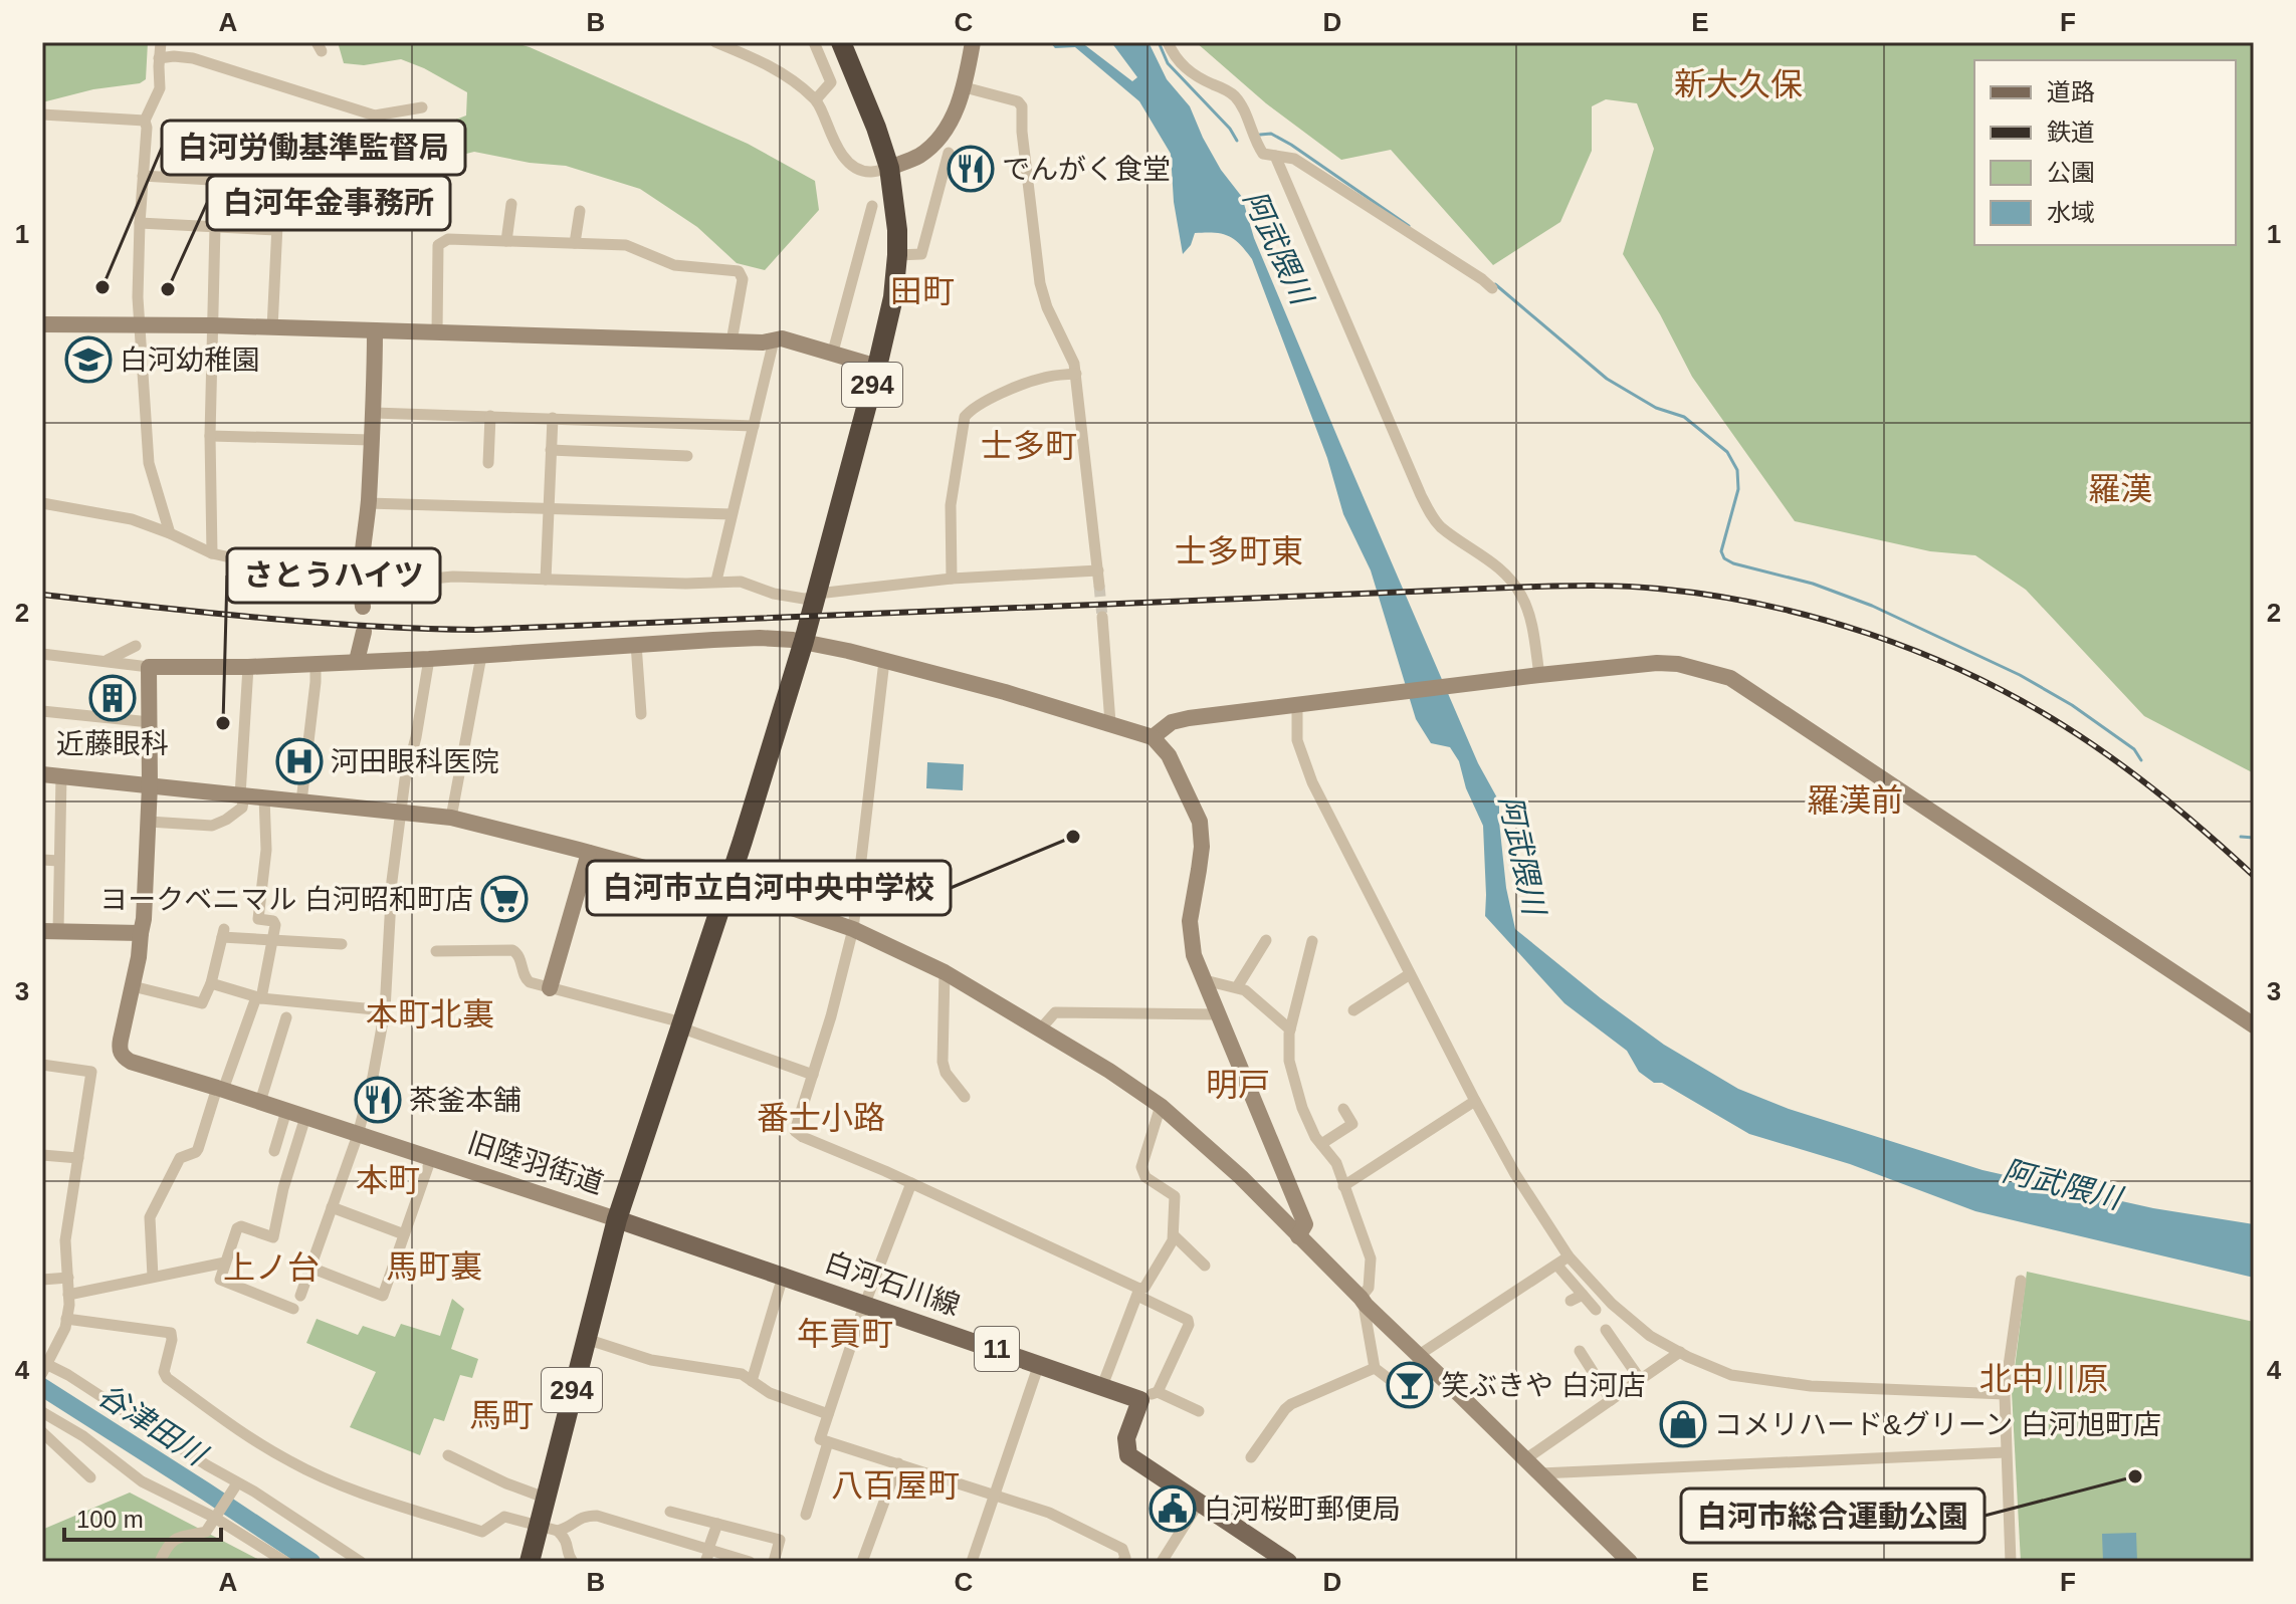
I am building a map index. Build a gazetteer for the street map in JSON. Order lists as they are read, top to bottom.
{
  "streets": {
    "highway": ["294", "旧陸羽街道"],
    "main road": ["白河石川線", "11"]
  },
  "crossings": [
    ["294", "旧陸羽街道"],
    ["294", "白河石川線"],
    ["旧陸羽街道", "白河石川線"]
  ],
  "districts": [
    "新大久保",
    "田町",
    "士多町",
    "羅漢",
    "士多町東",
    "羅漢前",
    "本町北裏",
    "明戸",
    "番士小路",
    "本町",
    "馬町裏",
    "上ノ台",
    "年貢町",
    "北中川原",
    "馬町",
    "八百屋町"
  ],
  "water": ["阿武隈川", "谷津田川"],
  "places": {
    "restaurant": ["でんがく食堂", "茶釜本舗"],
    "other": [
      "白河労働基準監督局",
      "白河年金事務所",
      "さとうハイツ",
      "白河市立白河中央中学校",
      "白河市総合運動公園"
    ],
    "school or university": ["白河幼稚園"],
    "building": ["近藤眼科"],
    "hospital": ["河田眼科医院"],
    "supermarket": ["ヨークベニマル 白河昭和町店"],
    "bar": ["笑ぶきや 白河店"],
    "shop": ["コメリハード&グリーン 白河旭町店"],
    "public building": ["白河桜町郵便局"]
  },
  "legend": [
    "道路",
    "鉄道",
    "公園",
    "水域"
  ],
  "scale_bar": "100 m",
  "grid": {
    "columns": [
      "A",
      "B",
      "C",
      "D",
      "E",
      "F"
    ],
    "rows": [
      "1",
      "2",
      "3",
      "4"
    ]
  }
}
